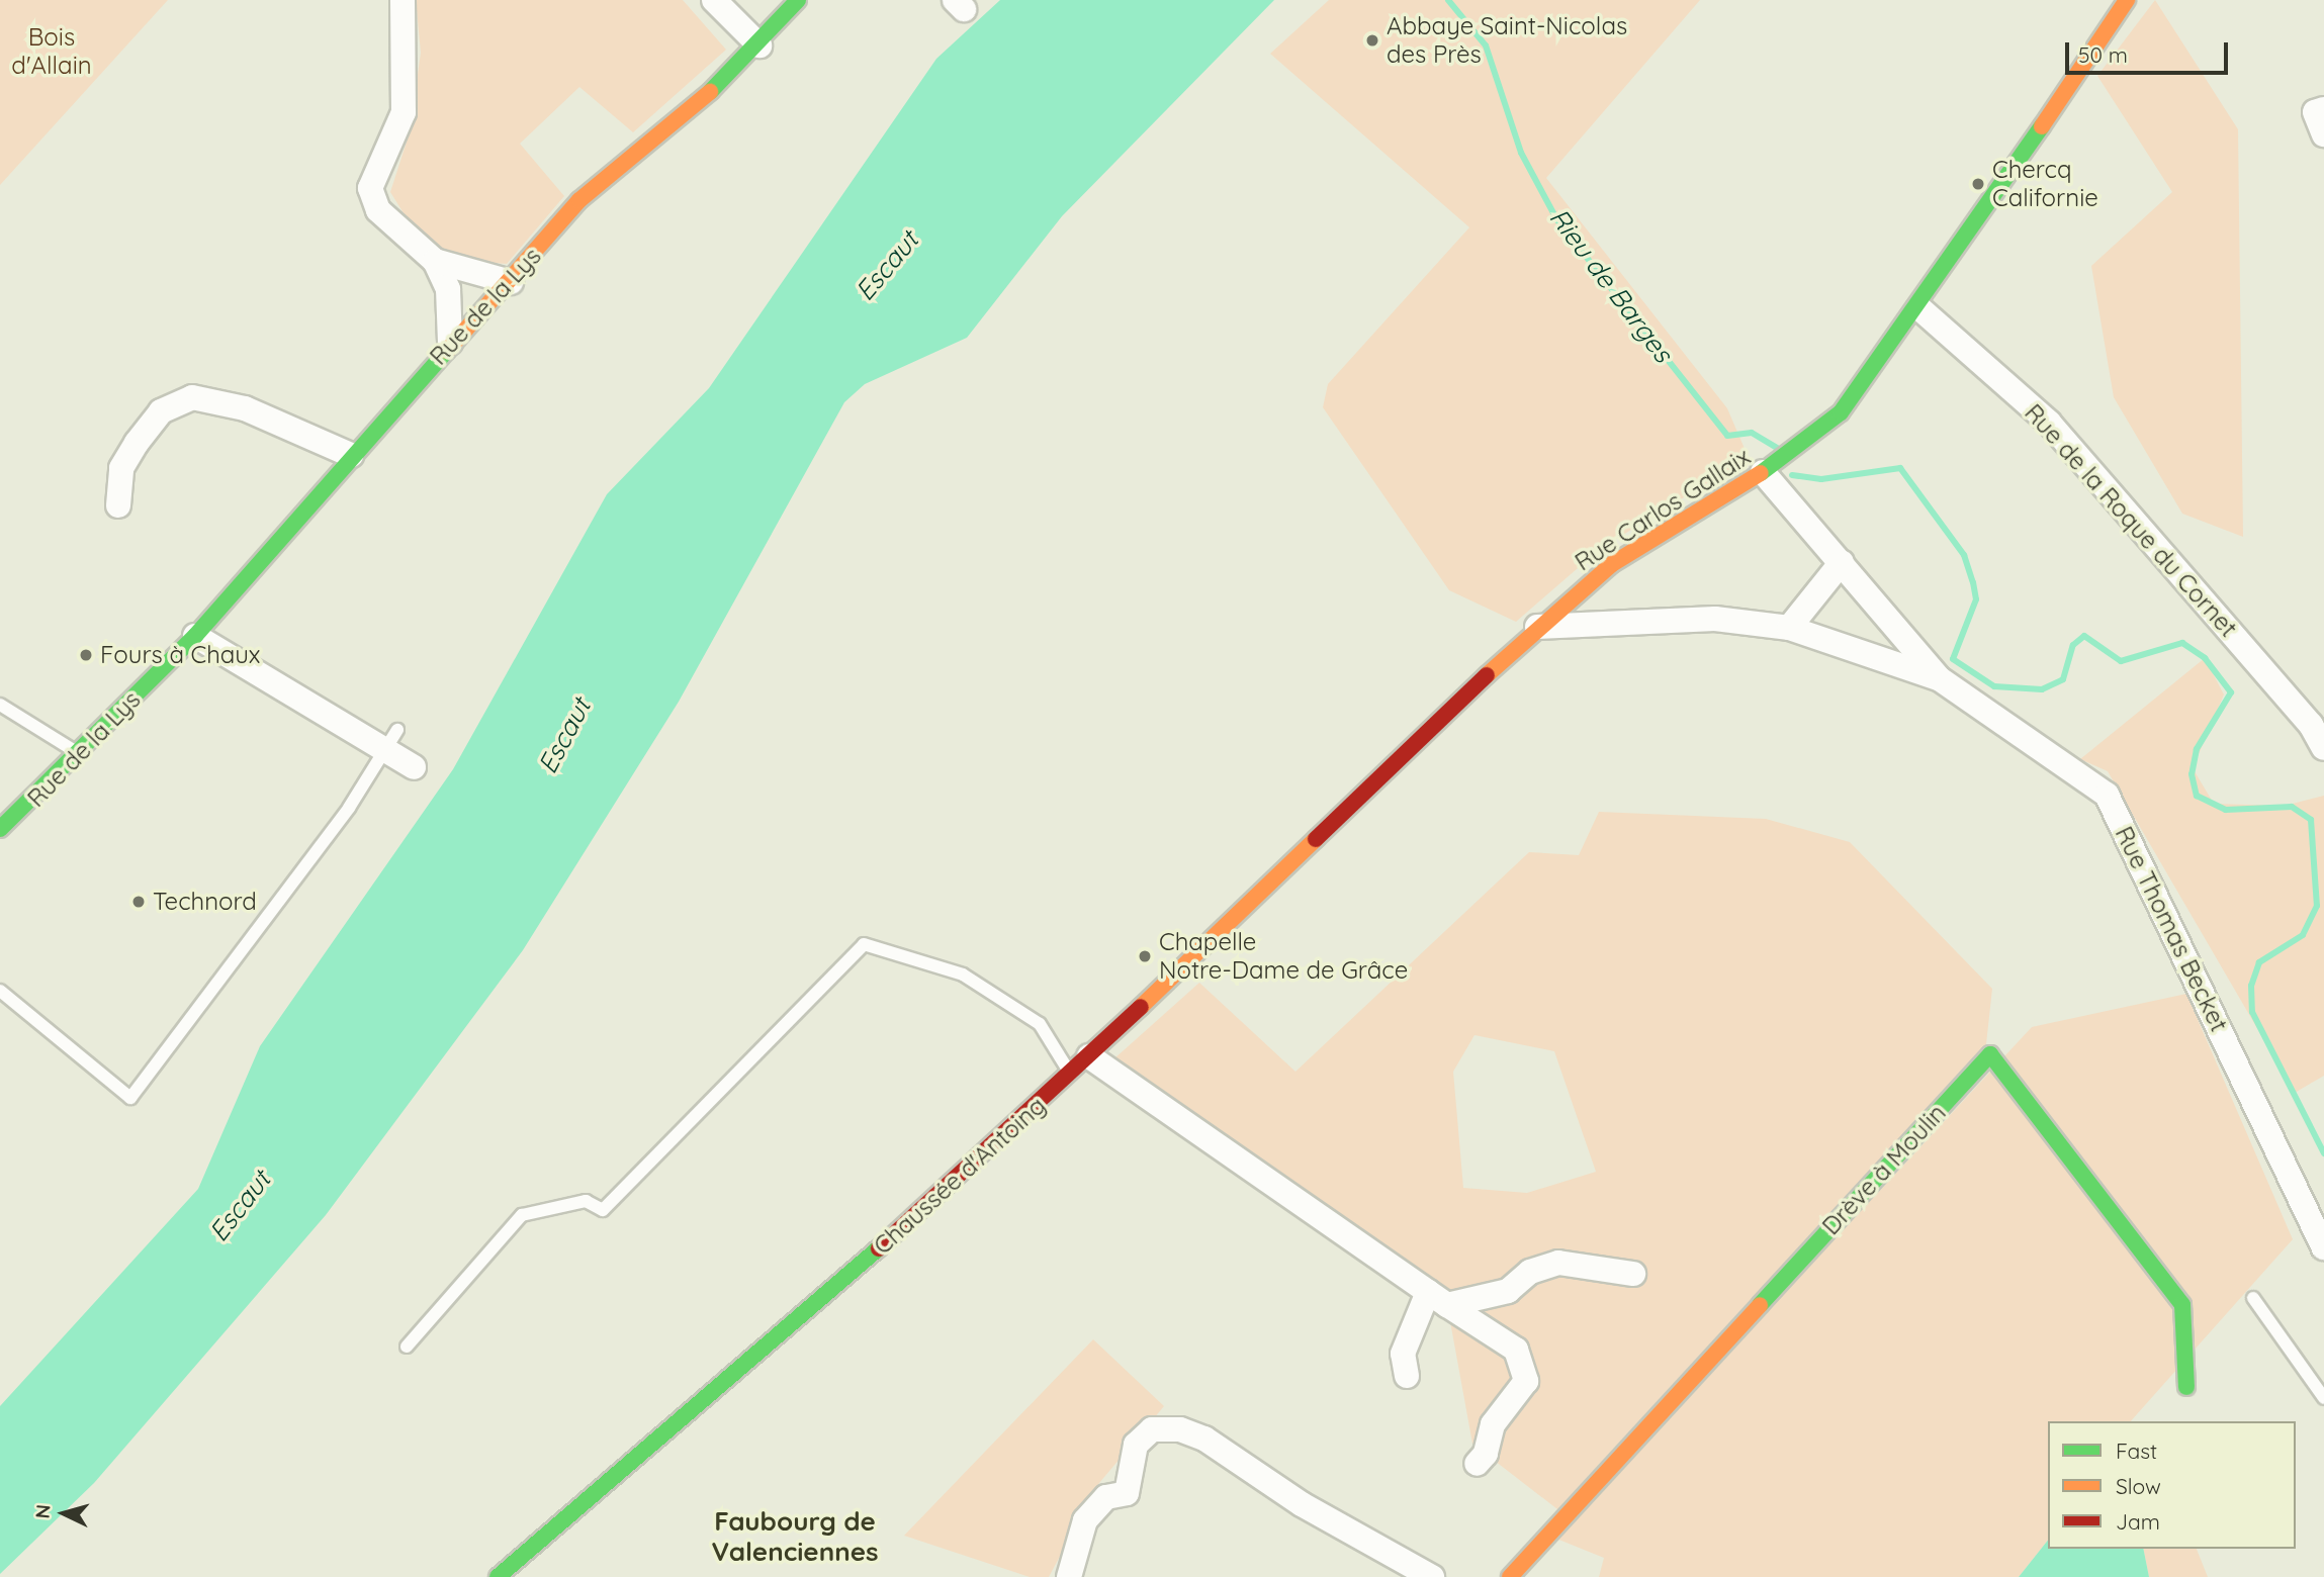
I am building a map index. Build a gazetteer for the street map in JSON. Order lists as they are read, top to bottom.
{
  "streets": {
    "main road": [
      "Rue de la Lys",
      "Rue Carlos Gallaix",
      "Drève à Moulin",
      "Chaussée d'Antoing"
    ],
    "street": ["Rue de la Roque du Cornet", "Rue Thomas Becket"]
  },
  "crossings": [
    ["Rue Carlos Gallaix", "Rue de la Roque du Cornet"],
    ["Rue Carlos Gallaix", "Rue Thomas Becket"],
    ["Rue Carlos Gallaix", "Chaussée d'Antoing"]
  ],
  "districts": ["Faubourg de Valenciennes"],
  "water": ["Escaut", "Rieu de Barges"],
  "parks": ["Bois d'Allain"],
  "places": [
    "Abbaye Saint-Nicolas des Près",
    "Chercq Californie",
    "Fours à Chaux",
    "Technord",
    "Chapelle Notre-Dame de Grâce"
  ],
  "legend": ["Fast", "Slow", "Jam"],
  "scale_bar": "50 m",
  "north": "left"
}
